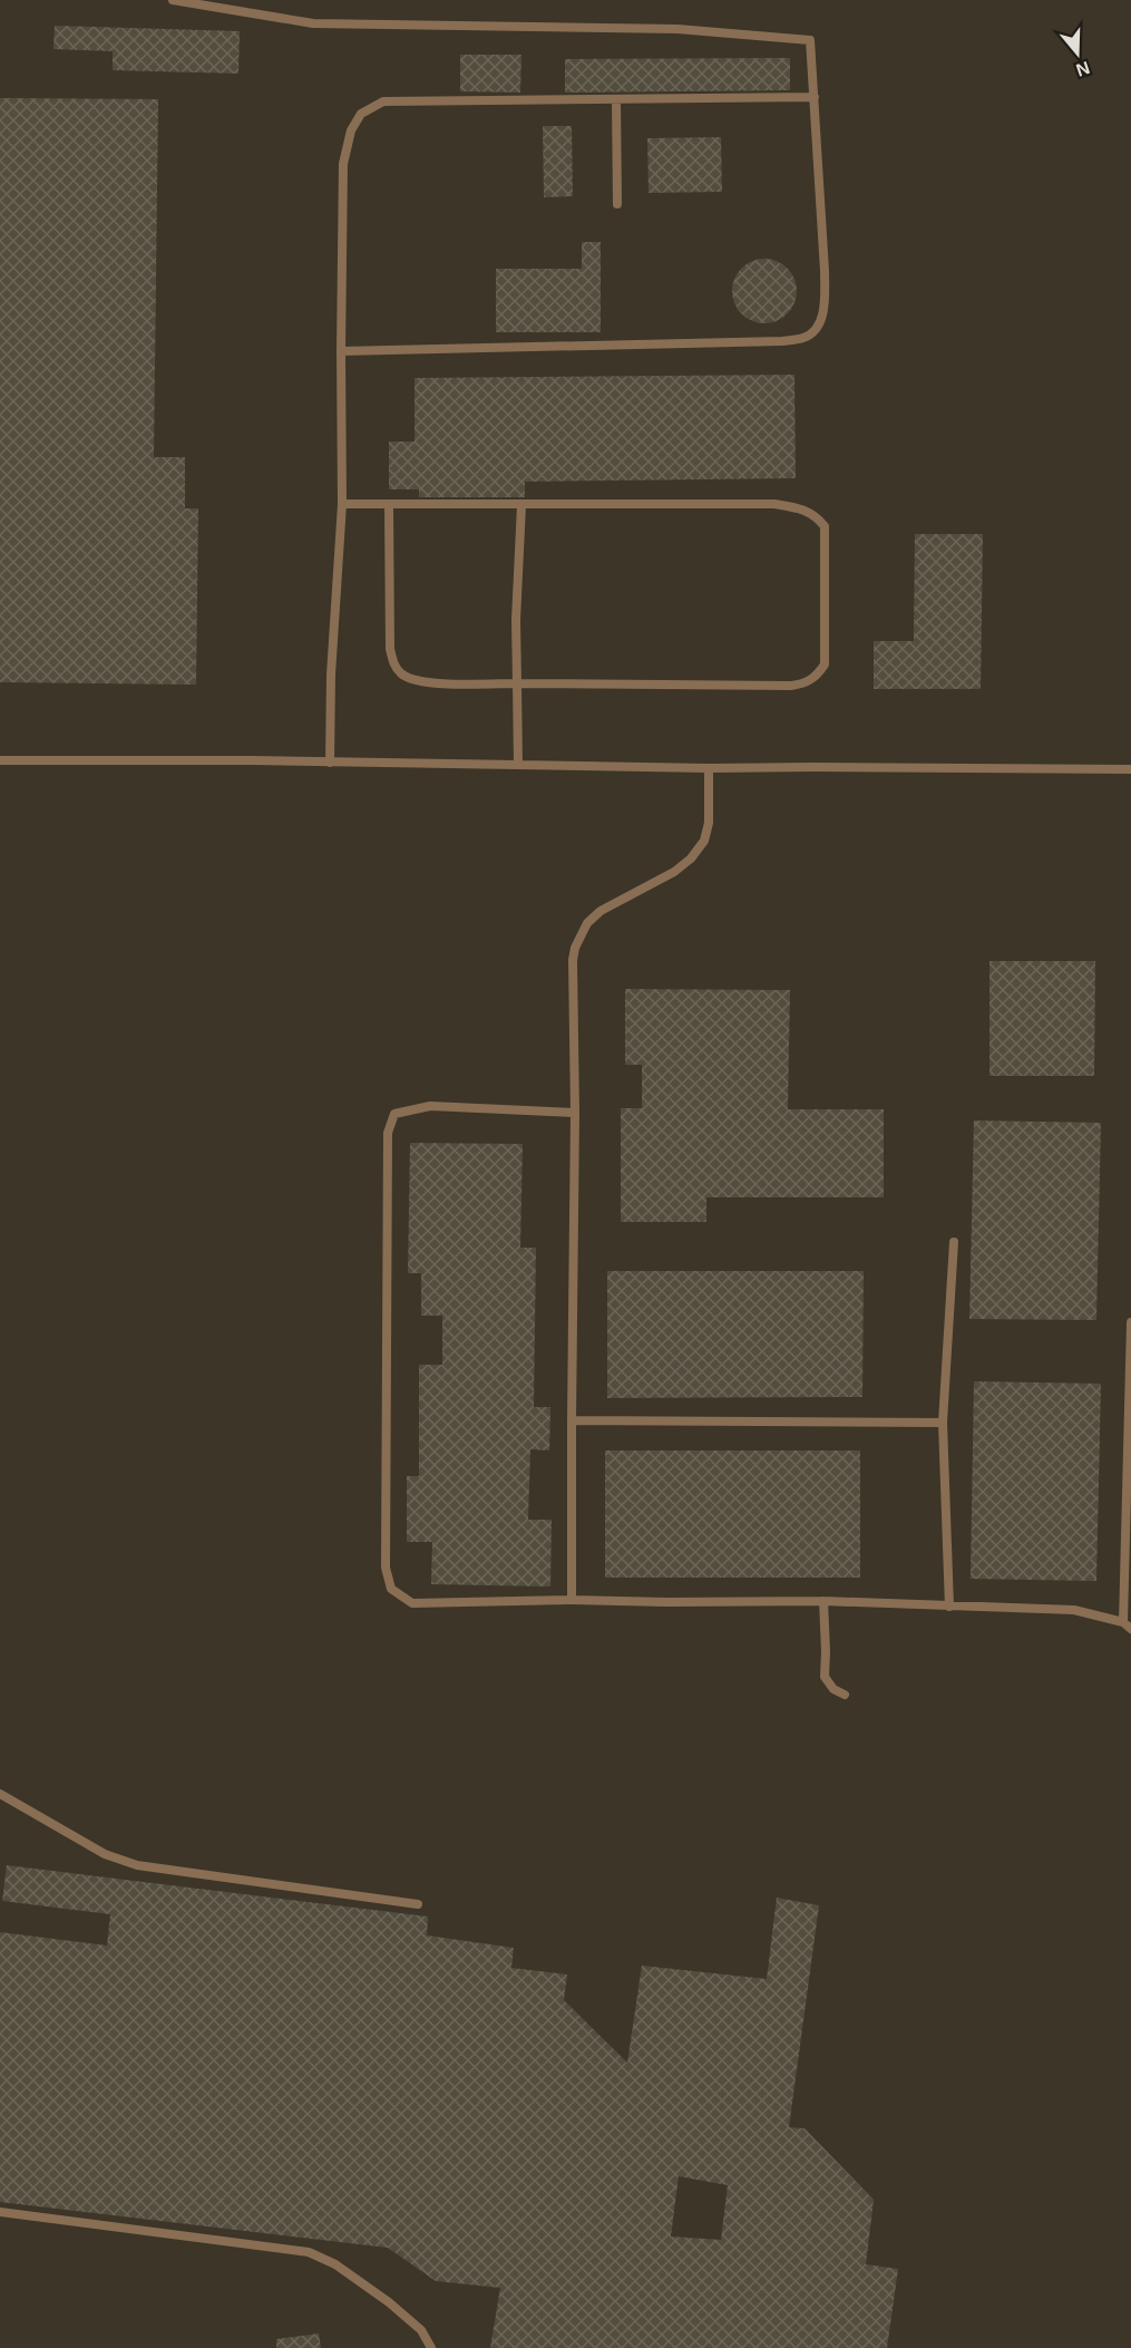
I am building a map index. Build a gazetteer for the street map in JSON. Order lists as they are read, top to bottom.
{
  "north": "bottom"
}
